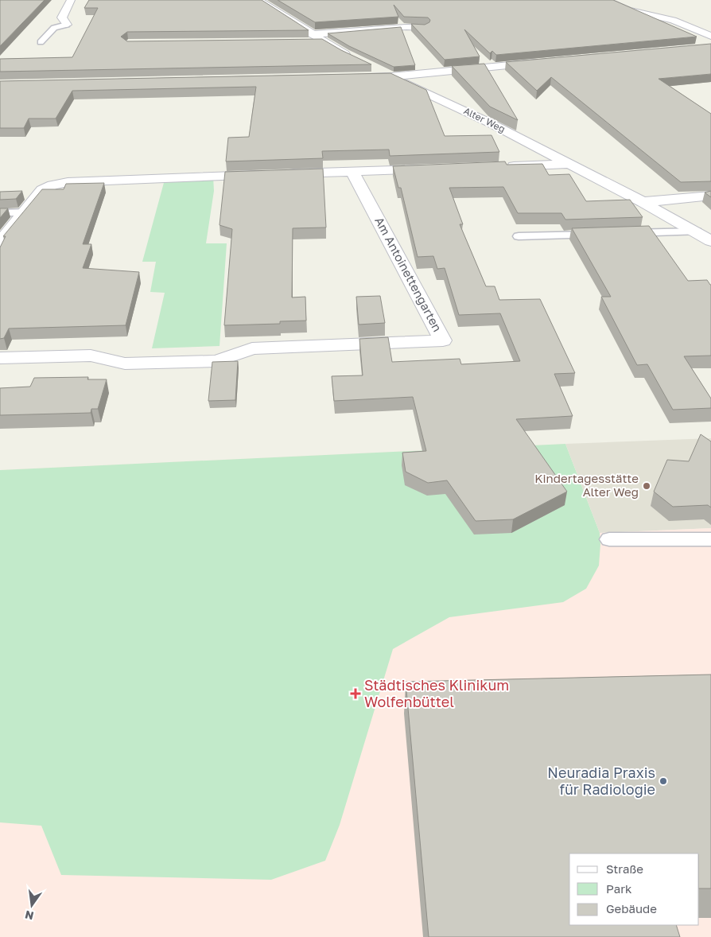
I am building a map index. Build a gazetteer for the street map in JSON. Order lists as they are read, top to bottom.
{
  "streets": {
    "street": ["Alter Weg", "Am Antoinettengarten"]
  },
  "places": {
    "other": ["Kindertagesstätte Alter Weg", "Neuradia Praxis für Radiologie"],
    "health": ["Städtisches Klinikum Wolfenbüttel"]
  },
  "legend": ["Straße", "Park", "Gebäude"],
  "north": "bottom"
}
